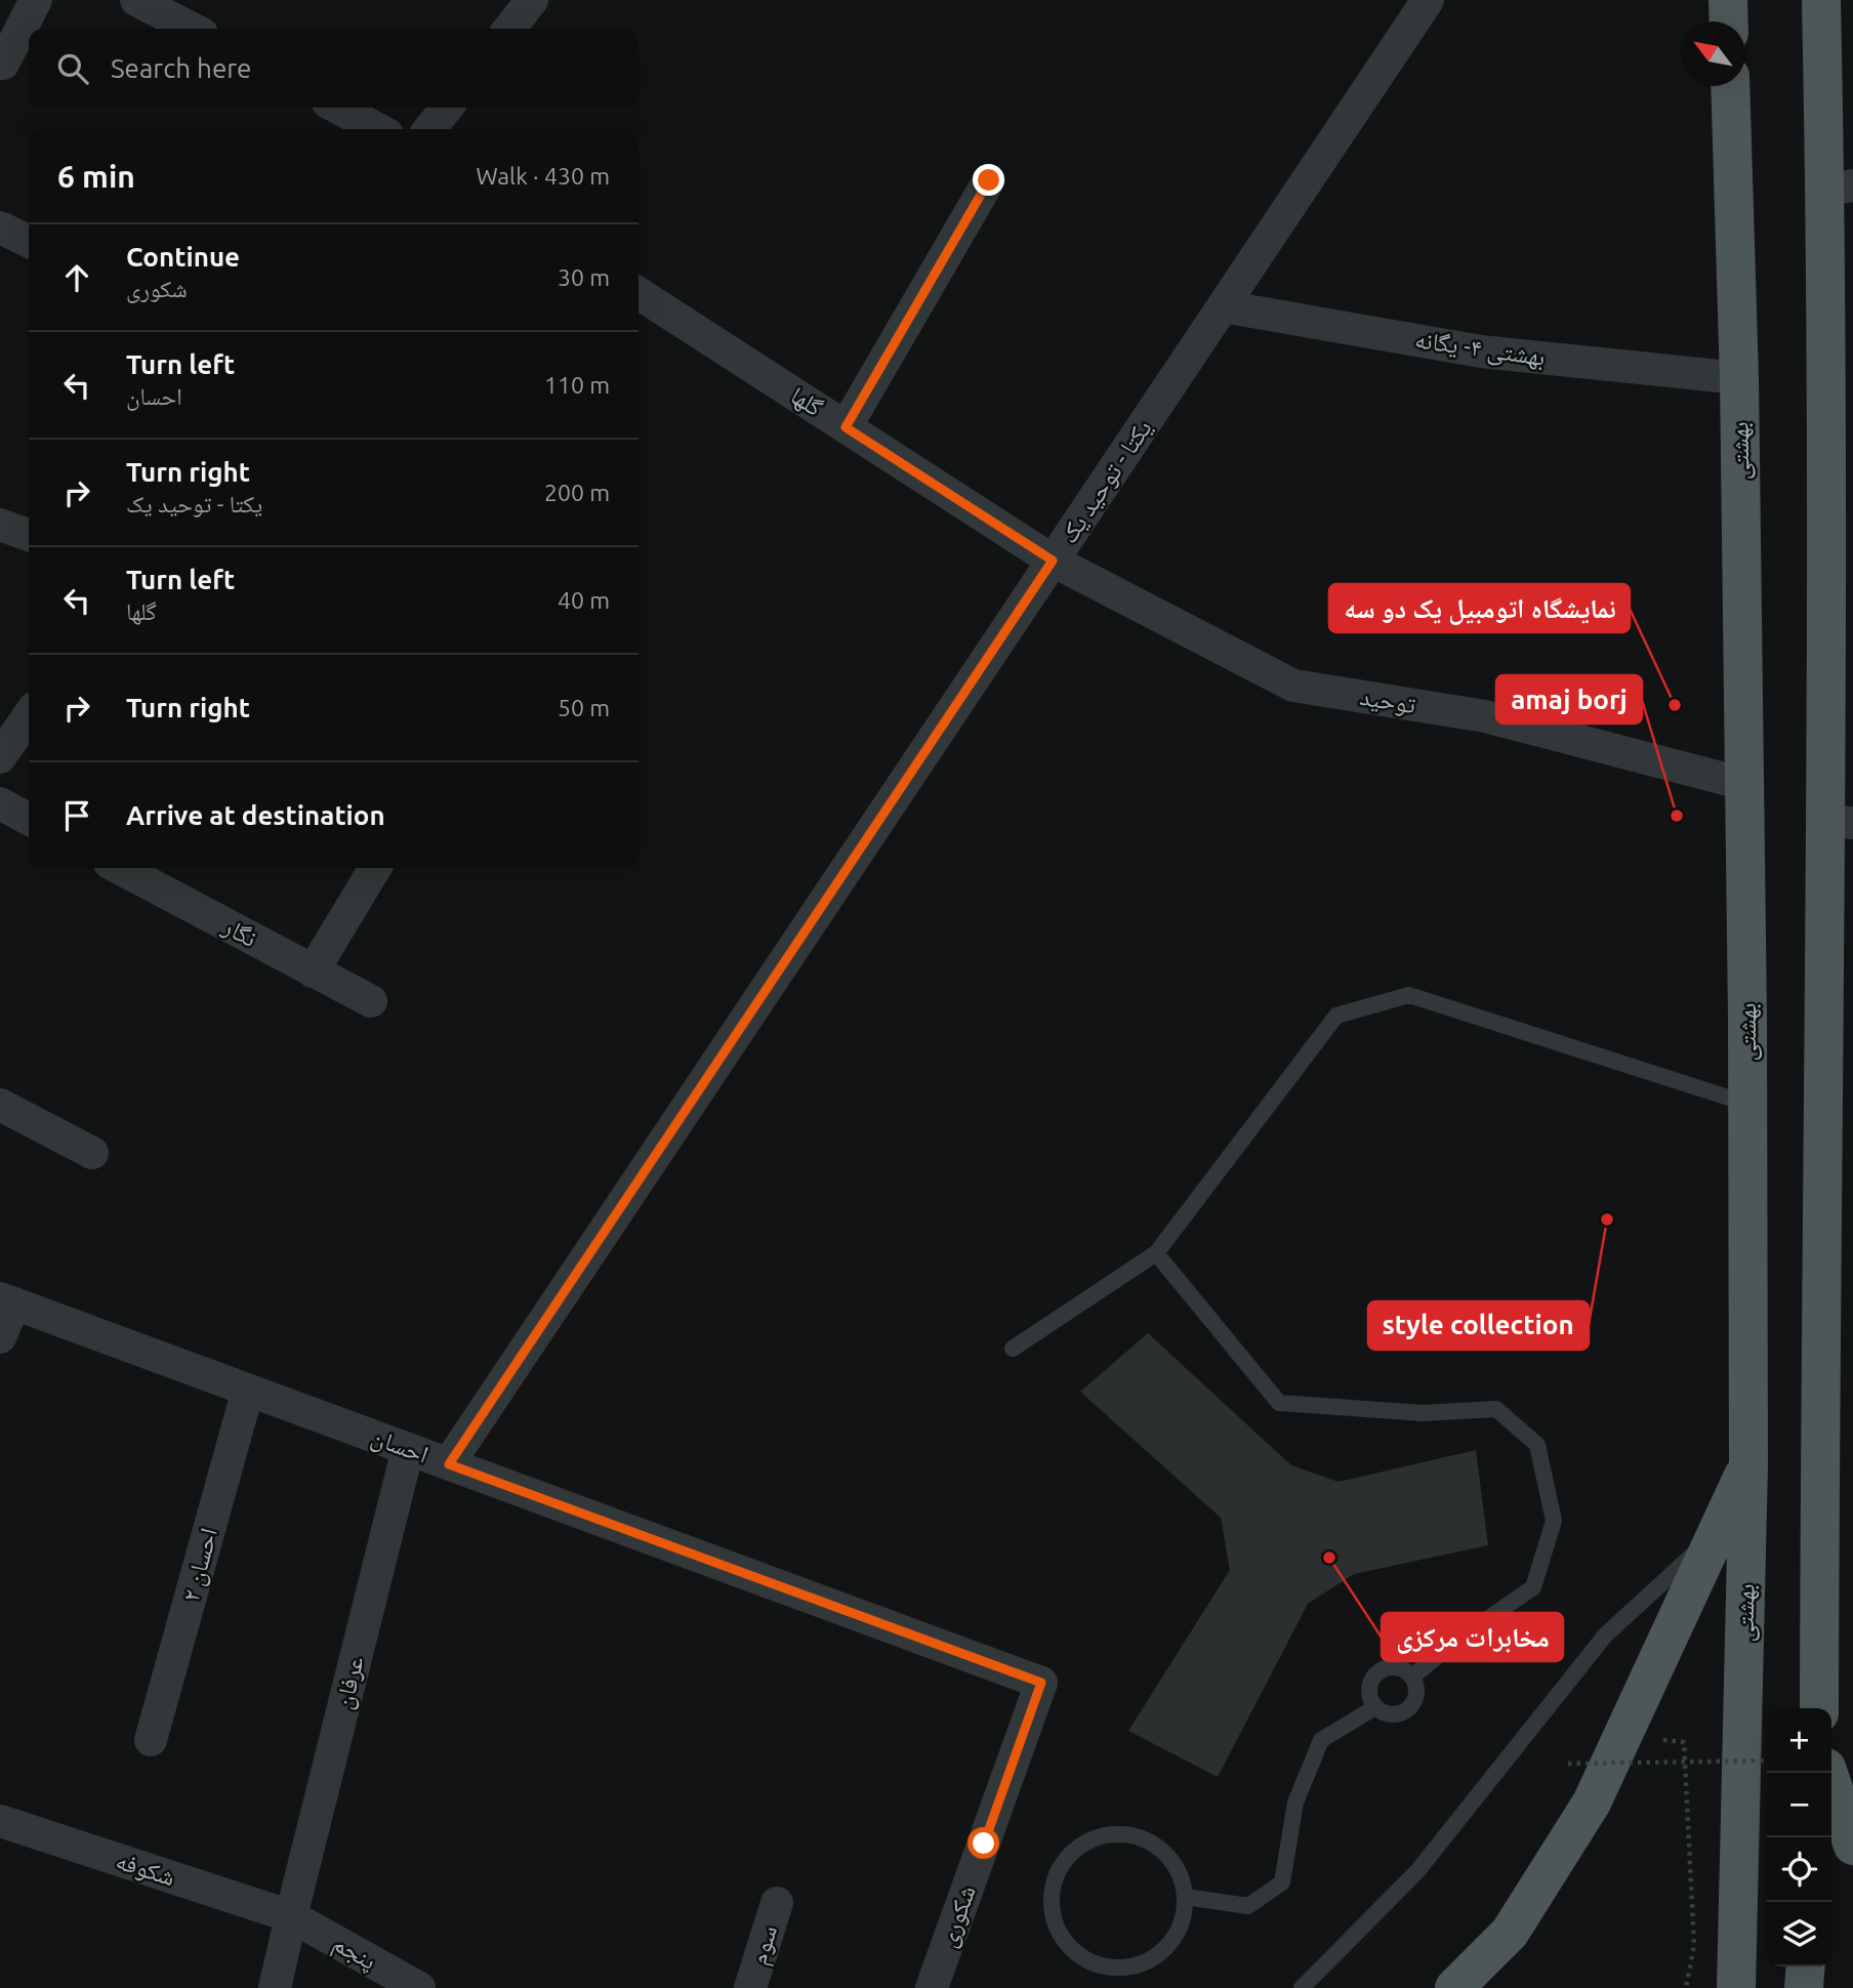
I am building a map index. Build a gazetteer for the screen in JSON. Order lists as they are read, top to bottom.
{
  "streets": {
    "main road": ["بهشتی"],
    "street": [
      "بهشتی ۴- یگانه",
      "گلها",
      "یکتا - توحید یک",
      "توحید",
      "نگار",
      "احسان",
      "احسان ۲",
      "عرفان",
      "شکوفه",
      "شکوری",
      "سوم",
      "پنجم"
    ]
  },
  "crossings": [
    ["بهشتی ۴- یگانه", "بهشتی"],
    ["بهشتی ۴- یگانه", "یکتا - توحید یک"],
    ["گلها", "یکتا - توحید یک"],
    ["گلها", "توحید"],
    ["بهشتی", "توحید"],
    ["یکتا - توحید یک", "توحید"],
    ["یکتا - توحید یک", "احسان"],
    ["احسان", "احسان ۲"],
    ["احسان", "عرفان"],
    ["احسان", "شکوری"],
    ["عرفان", "شکوفه"],
    ["عرفان", "پنجم"],
    ["شکوفه", "پنجم"]
  ],
  "places": [
    "نمایشگاه اتومبیل یک دو سه",
    "amaj borj",
    "style collection",
    "مخابرات مرکزی"
  ],
  "north": "top left",
  "page": {
    "search": "Search here",
    "heading": ["6 min", "Walk · 430 m"],
    "list": [
      ["Continue", "شکوری", "30 m"],
      ["Turn left", "احسان", "110 m"],
      ["Turn right", "یکتا - توحید یک", "200 m"],
      ["Turn left", "گلها", "40 m"],
      ["Turn right", "50 m"],
      "Arrive at destination"
    ],
    "map_buttons": ["+", "−"]
  }
}
